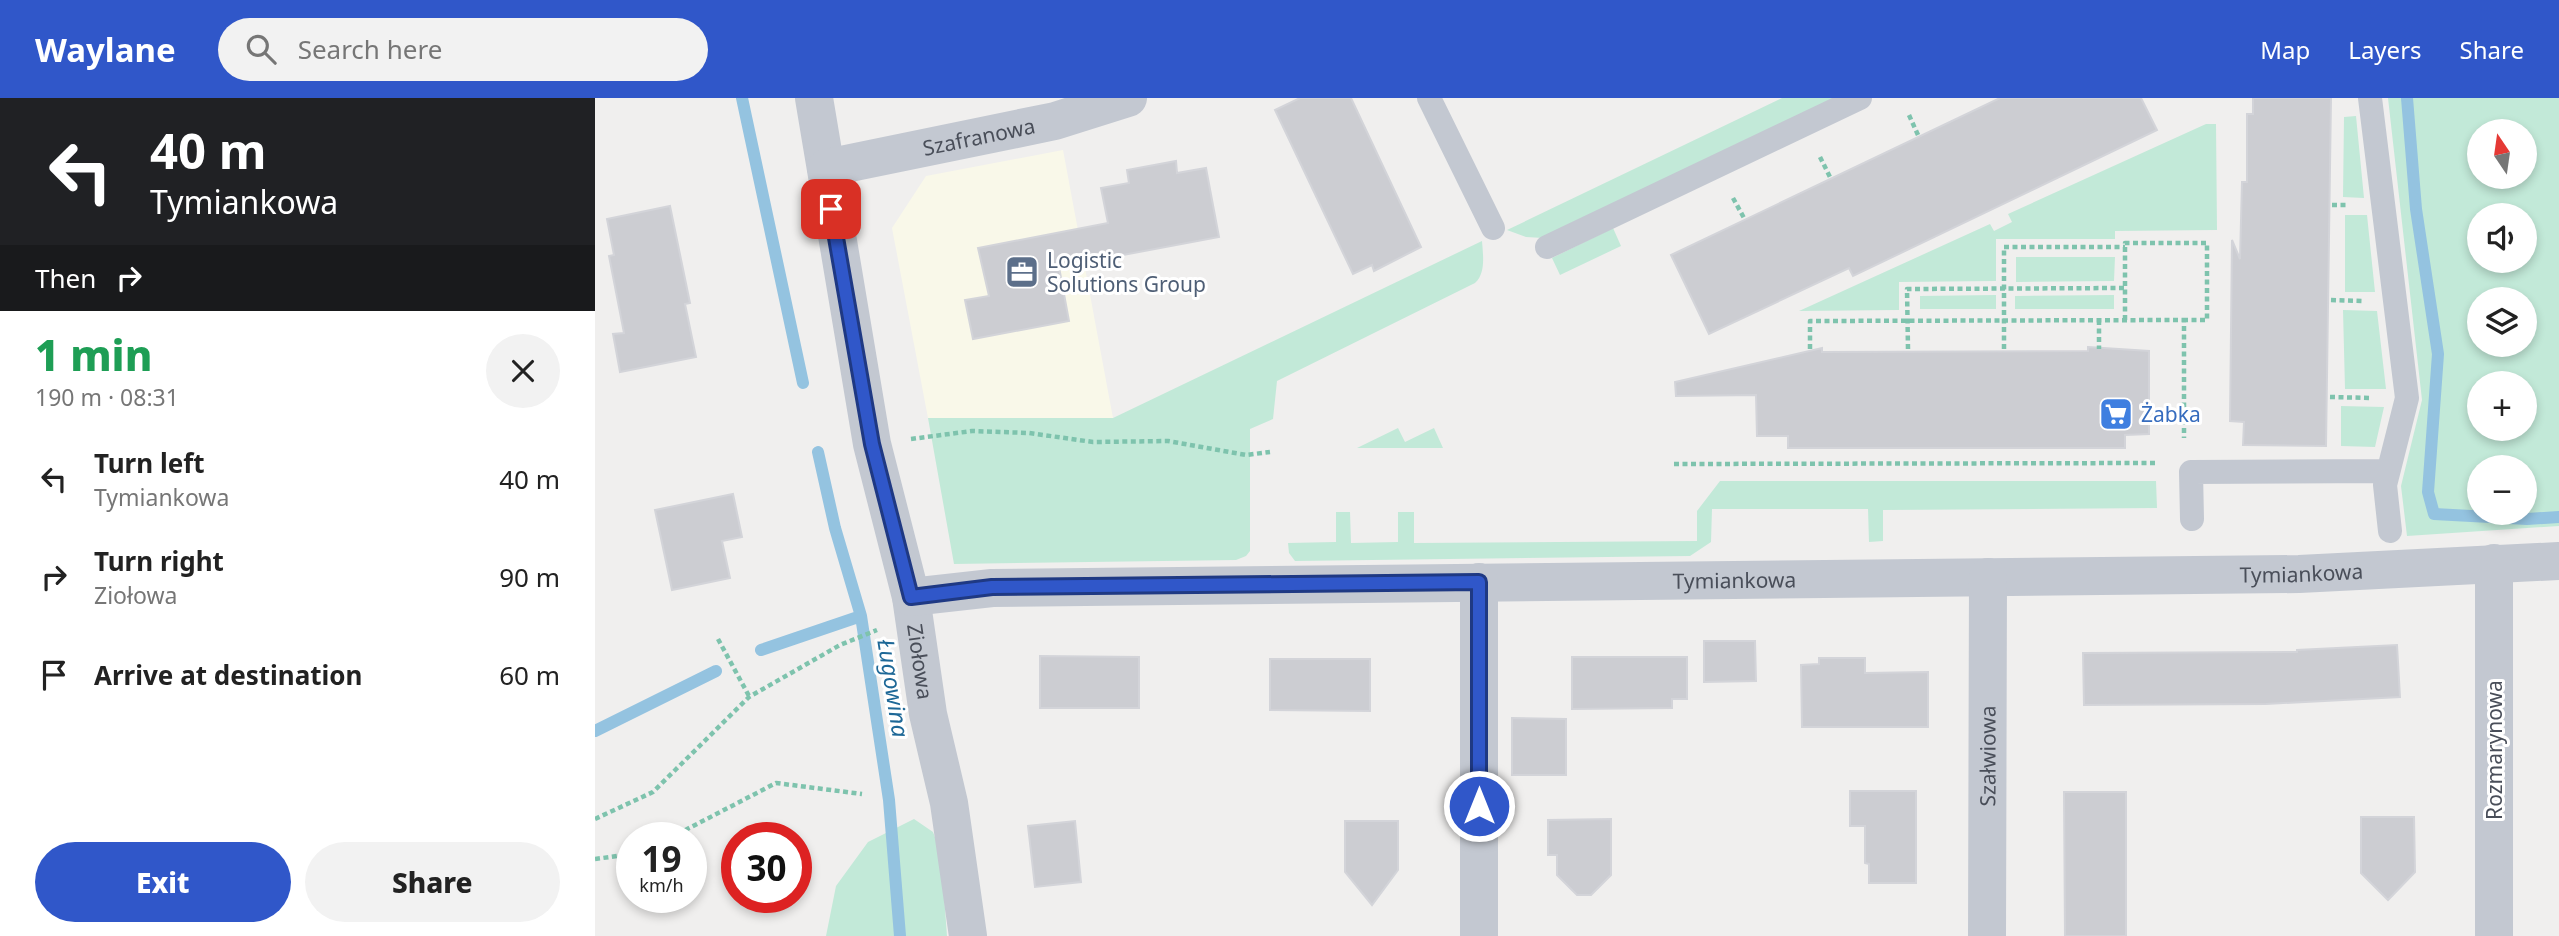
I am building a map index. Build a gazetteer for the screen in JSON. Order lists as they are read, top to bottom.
{
  "streets": {
    "street": [
      "Szafranowa",
      "Tymiankowa",
      "Ziołowa",
      "Rozmarynowa",
      "Szałwiowa"
    ]
  },
  "crossings": [
    ["Szafranowa", "Ziołowa"],
    ["Tymiankowa", "Ziołowa"],
    ["Tymiankowa", "Rozmarynowa"],
    ["Tymiankowa", "Szałwiowa"]
  ],
  "water": ["Ługowina"],
  "places": {
    "office": ["Logistic Solutions Group"],
    "supermarket": ["Żabka"]
  },
  "north": "top",
  "page": {
    "header": "Waylane",
    "search": "Search here",
    "nav": ["Map", "Layers", "Share"],
    "turn": ["40 m", "Tymiankowa"],
    "map_buttons": ["+", "−"],
    "then": "Then",
    "heading": ["1 min", "190 m · 08:31"],
    "list": [
      {
        "name": "Turn left",
        "note": "Tymiankowa",
        "value": "40 m"
      },
      {
        "name": "Turn right",
        "note": "Ziołowa",
        "value": "90 m"
      },
      {
        "name": "Arrive at destination",
        "value": "60 m"
      }
    ],
    "speed": "19 km/h",
    "limit": "30",
    "buttons": ["Exit", "Share"]
  }
}
